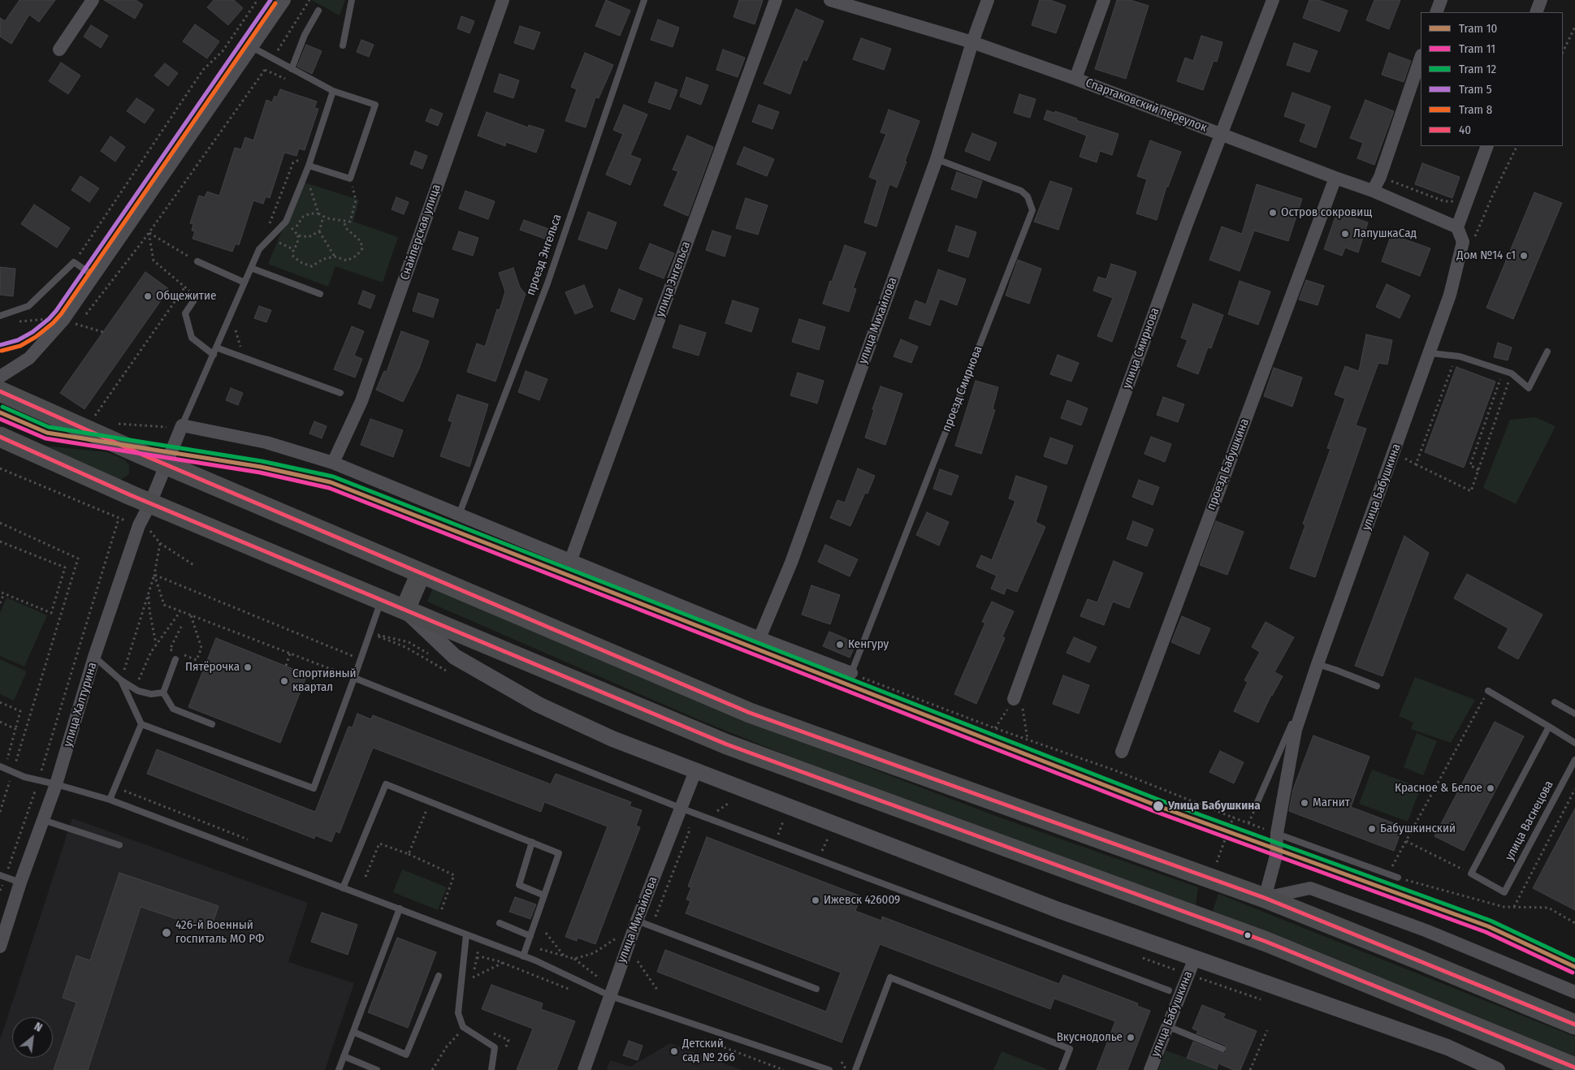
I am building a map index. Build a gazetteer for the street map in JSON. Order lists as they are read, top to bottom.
{
  "streets": {
    "street": [
      "Спартаковский переулок",
      "Снайперская улица",
      "улица Энгельса",
      "улица Михайлова",
      "улица Смирнова",
      "проезд Бабушкина",
      "улица Бабушкина",
      "улица Халтурина"
    ],
    "lane": ["проезд Энгельса", "проезд Смирнова", "улица Васнецова"]
  },
  "crossings": [
    ["Спартаковский переулок", "улица Михайлова"],
    ["Спартаковский переулок", "улица Смирнова"],
    ["Спартаковский переулок", "проезд Бабушкина"],
    ["улица Михайлова", "проезд Смирнова"]
  ],
  "places": [
    "Остров сокровищ",
    "ЛапушкаСад",
    "Дом №14 с1",
    "Общежитие",
    "Кенгуру",
    "Пятёрочка",
    "Спортивный квартал",
    "Красное & Белое",
    "Магнит",
    "Улица Бабушкина",
    "Бабушкинский",
    "Ижевск 426009",
    "426-й Военный госпиталь МО РФ",
    "Вкуснодолье",
    "Детский сад № 266"
  ],
  "lines": [
    "tram line 5",
    "tram line 8",
    "transit line 40",
    "tram line 12",
    "tram line 10",
    "tram line 11"
  ],
  "legend": [
    "Tram 10",
    "Tram 11",
    "Tram 12",
    "Tram 5",
    "Tram 8",
    "40"
  ],
  "north": "top right"
}
